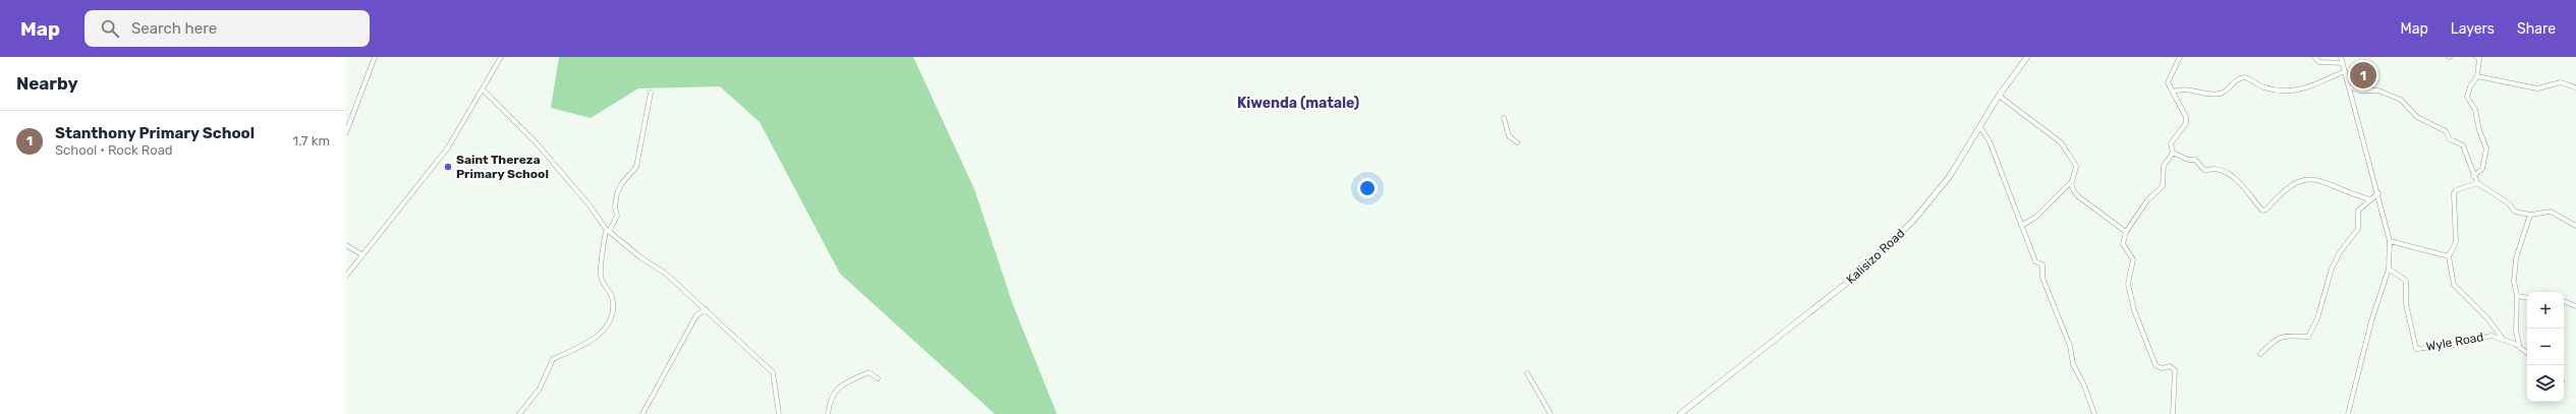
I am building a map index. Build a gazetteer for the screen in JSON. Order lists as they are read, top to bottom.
{
  "streets": {
    "street": ["Kalisizo Road", "Wyle Road"]
  },
  "districts": ["Kiwenda (matale)"],
  "places": ["Saint Thereza Primary School"],
  "page": {
    "header": "Map",
    "search": "Search here",
    "nav": ["Map", "Layers", "Share"],
    "heading": "Nearby",
    "pins": "1",
    "list": [
      {
        "mark": "1",
        "name": "Stanthony Primary School",
        "note": "School · Rock Road",
        "value": "1.7 km"
      }
    ],
    "map_buttons": ["+", "−"]
  }
}
